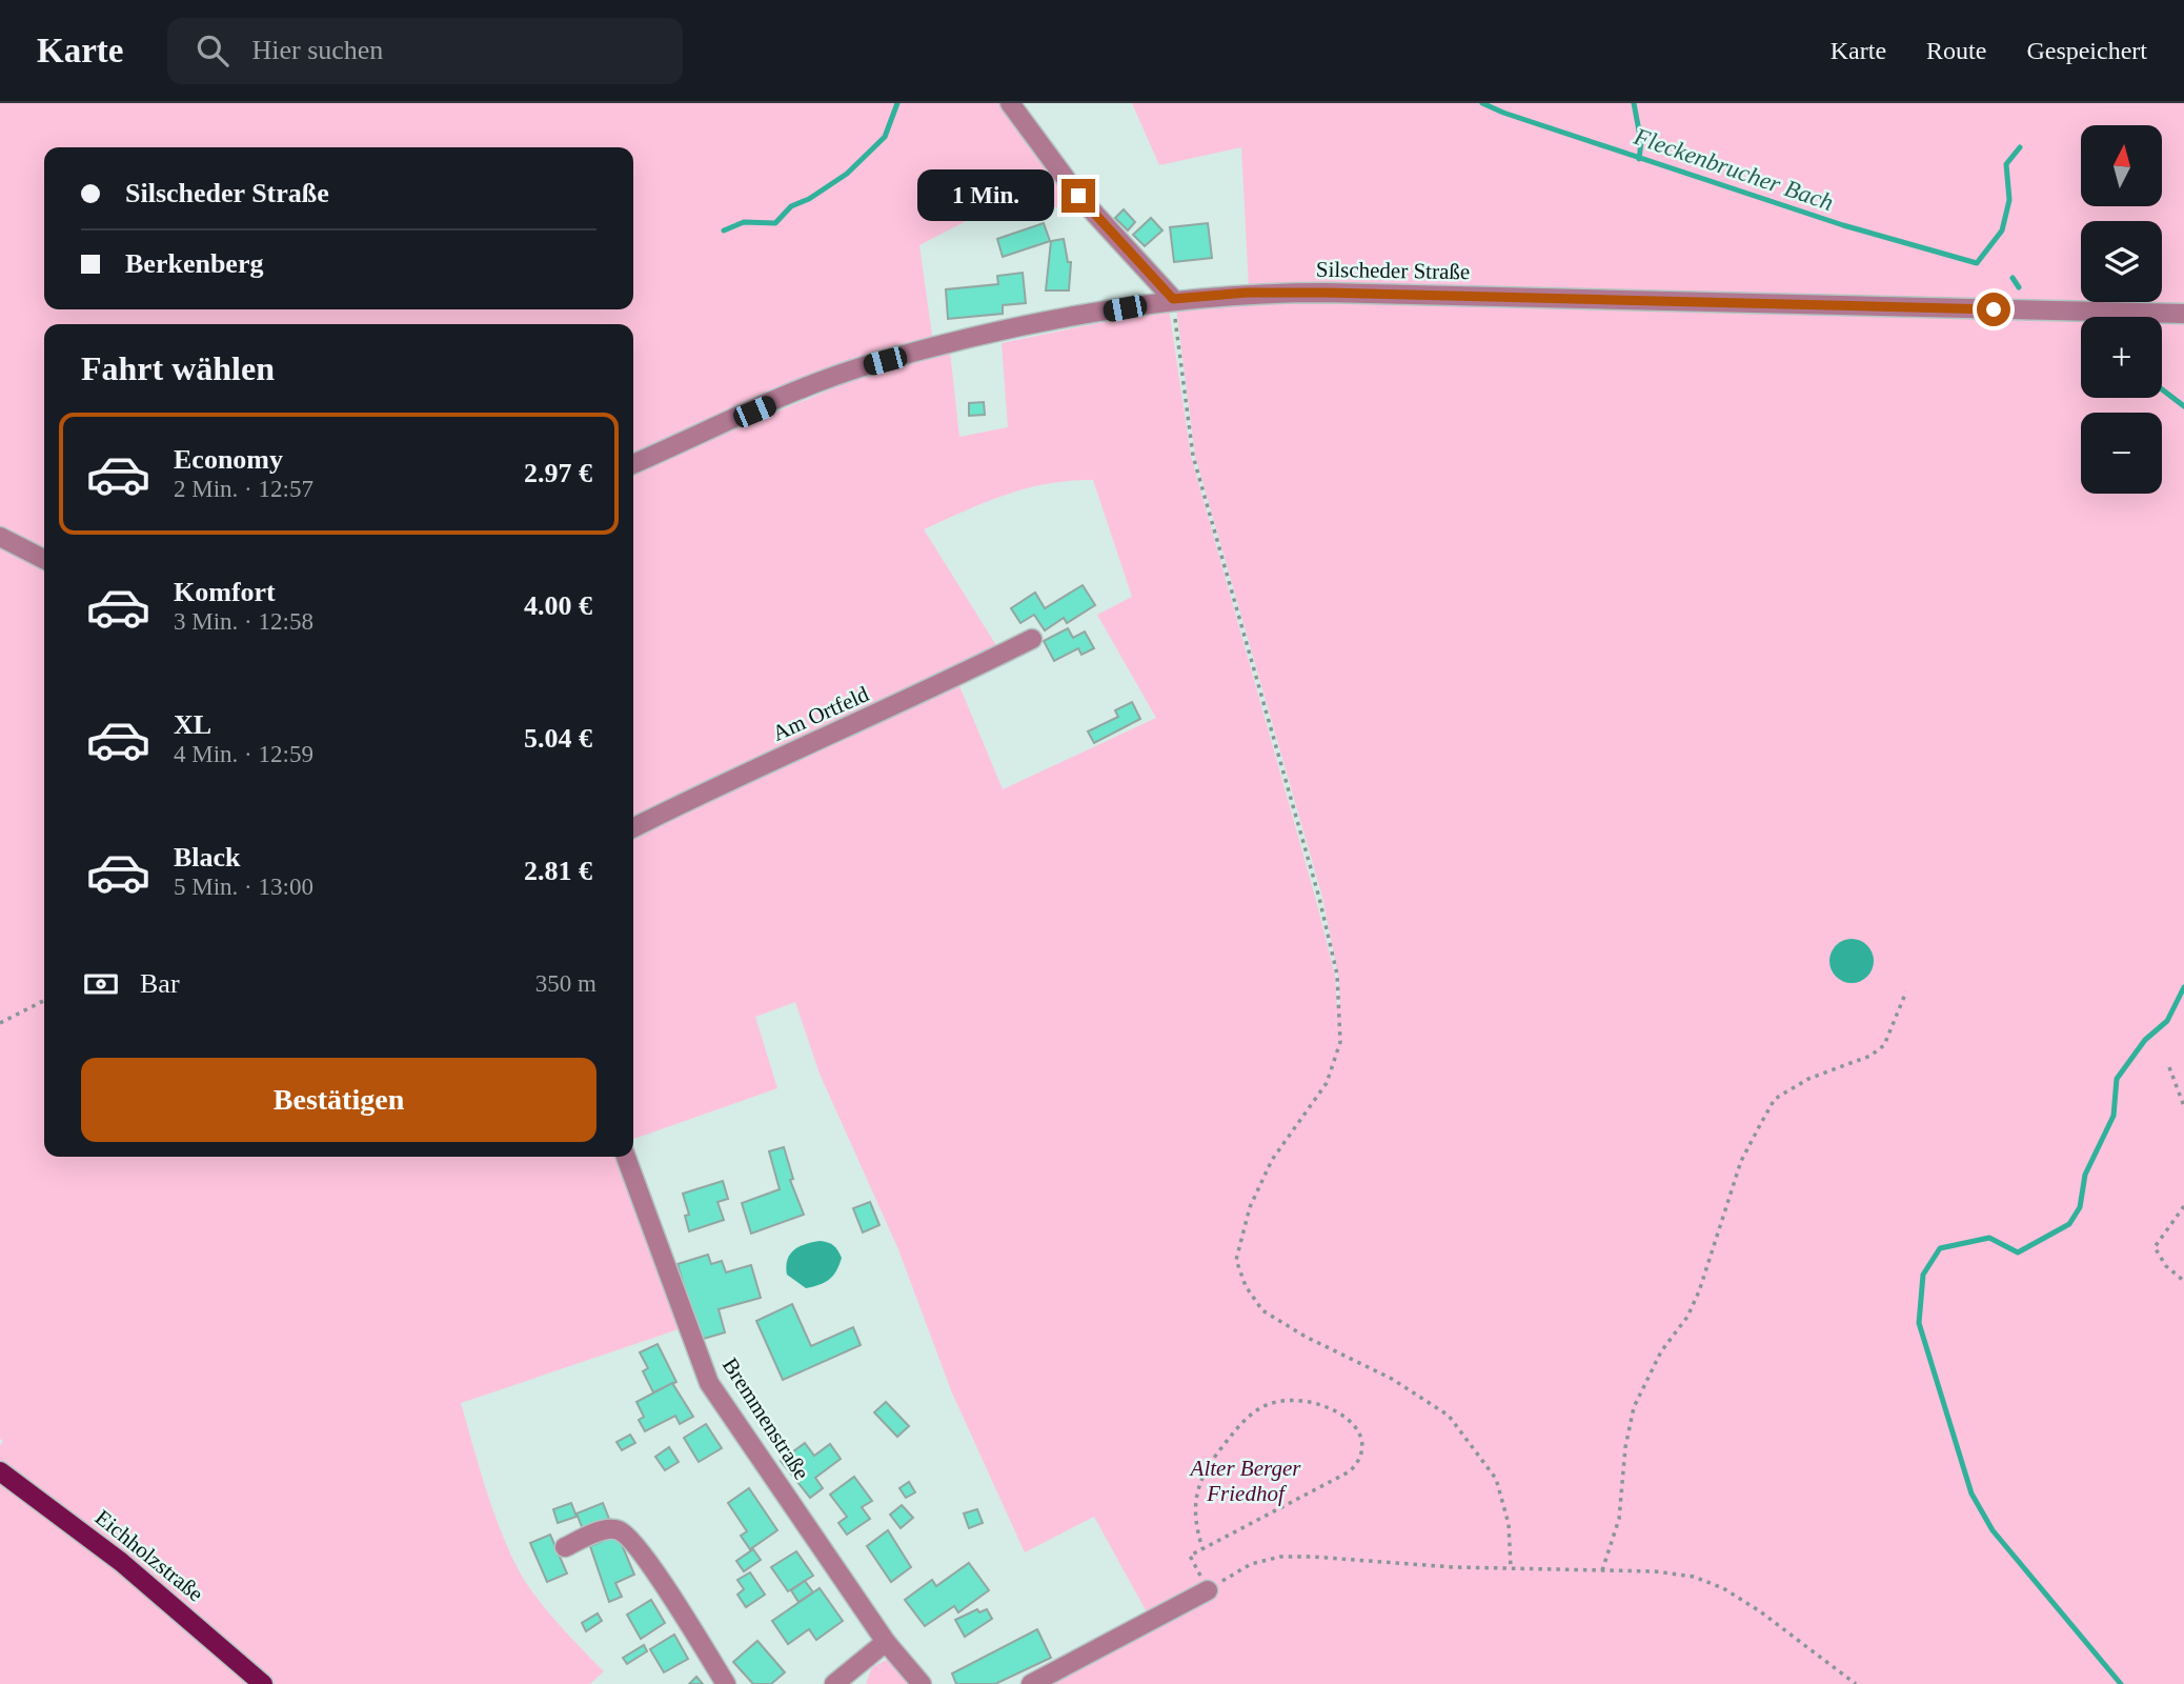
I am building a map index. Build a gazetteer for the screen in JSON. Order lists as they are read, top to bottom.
{
  "streets": {
    "main road": ["Eichholzstraße"],
    "street": ["Silscheder Straße", "Am Ortfeld", "Bremmenstraße"]
  },
  "water": ["Fleckenbrucher Bach"],
  "parks": ["Alter Berger Friedhof"],
  "north": "top",
  "page": {
    "header": "Karte",
    "search": "Hier suchen",
    "nav": ["Karte", "Route", "Gespeichert"],
    "map_buttons": ["+", "−"],
    "banner": ["Silscheder Straße", "Berkenberg"],
    "bubble": "1 Min.",
    "heading": "Fahrt wählen",
    "list": [
      {
        "name": "Economy",
        "note": "2 Min. · 12:57",
        "value": "2.97 €"
      },
      {
        "name": "Komfort",
        "note": "3 Min. · 12:58",
        "value": "4.00 €"
      },
      {
        "name": "XL",
        "note": "4 Min. · 12:59",
        "value": "5.04 €"
      },
      {
        "name": "Black",
        "note": "5 Min. · 13:00",
        "value": "2.81 €"
      }
    ],
    "pay": ["Bar", "350 m"],
    "buttons": "Bestätigen"
  }
}
